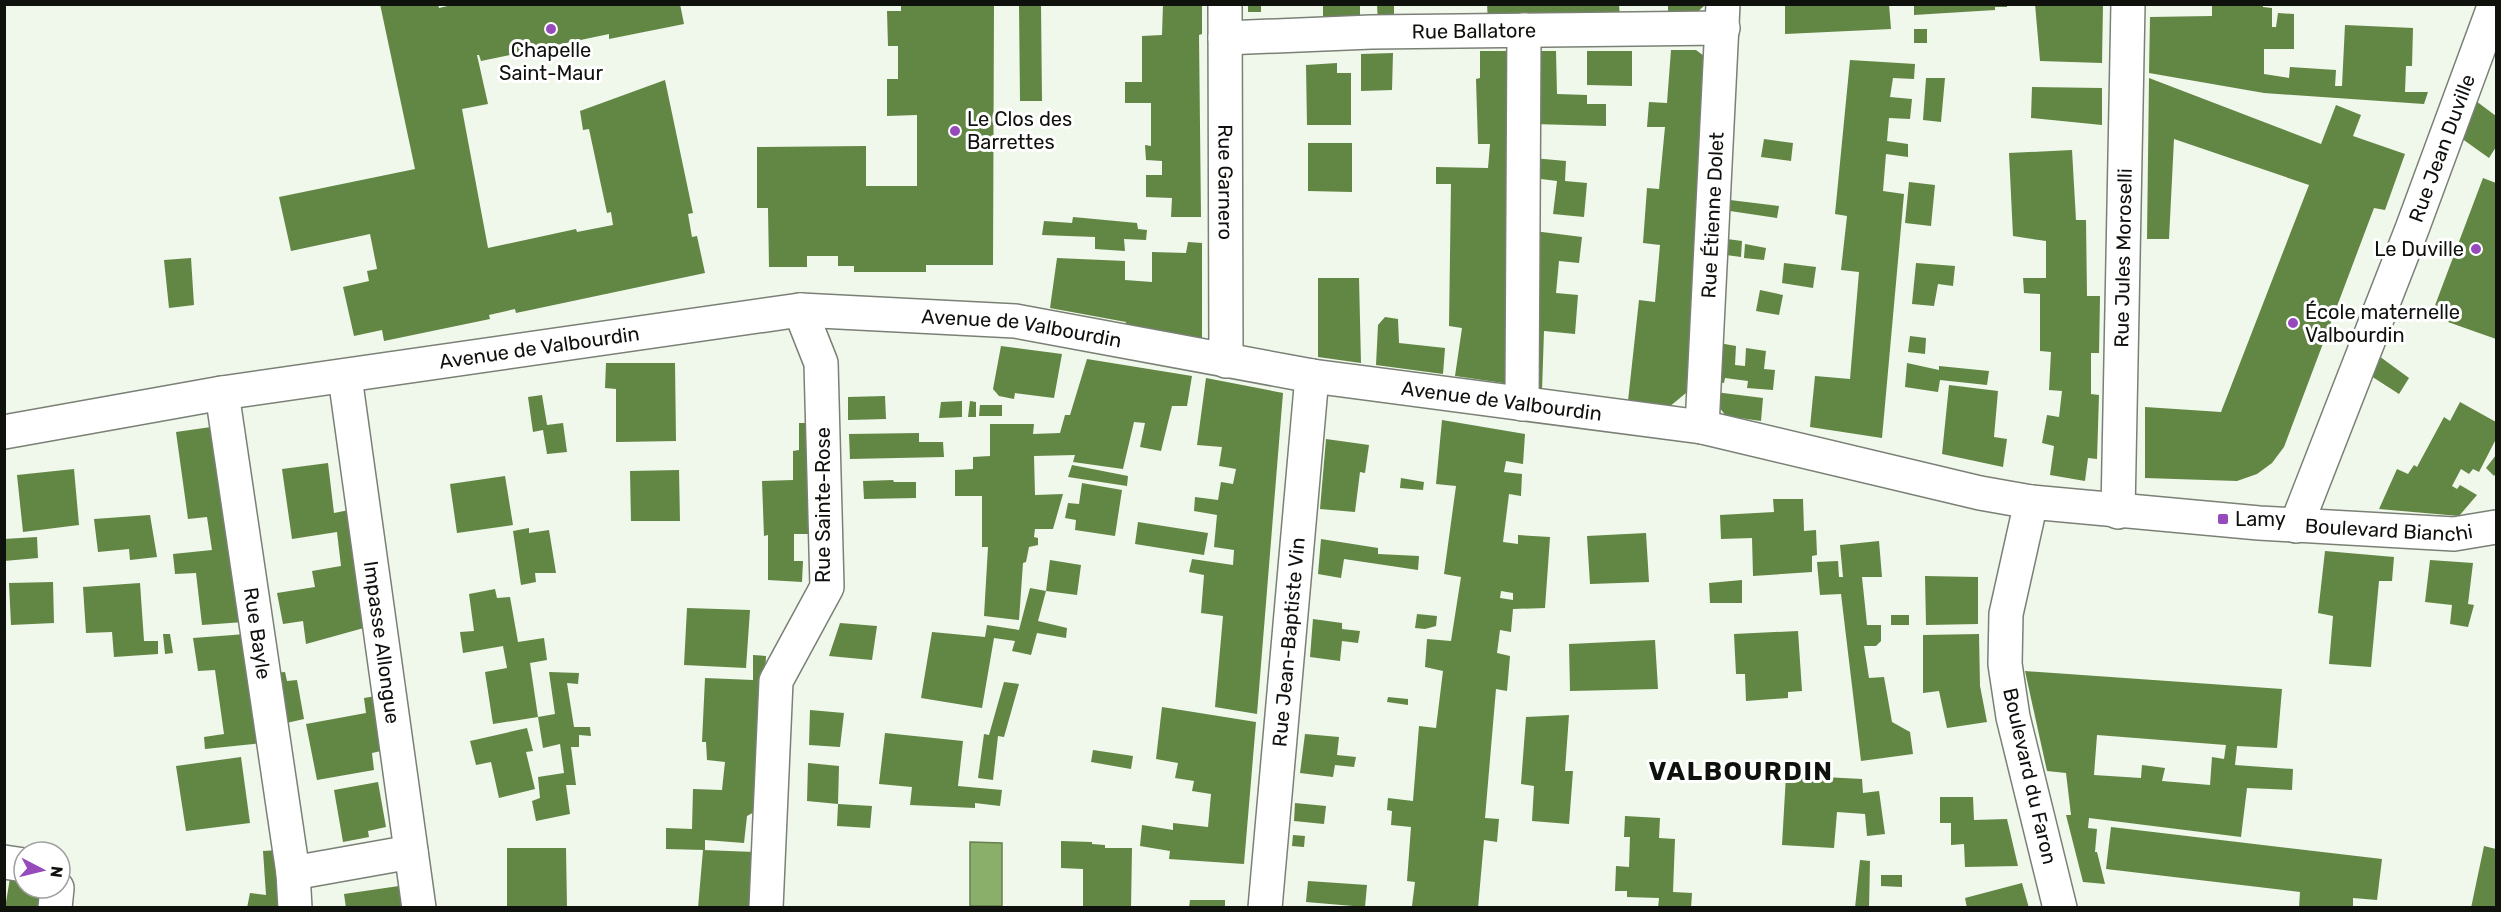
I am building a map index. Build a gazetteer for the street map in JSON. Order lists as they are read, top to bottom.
{
  "streets": {
    "street": [
      "Rue Ballatore",
      "Rue Jean Duville",
      "Rue Garnero",
      "Rue Étienne Dolet",
      "Rue Jules Moroselli",
      "Avenue de Valbourdin",
      "Rue Sainte-Rose",
      "Boulevard Bianchi",
      "Rue Bayle",
      "Rue Jean-Baptiste Vin",
      "Impasse Allongue",
      "Boulevard du Faron"
    ]
  },
  "crossings": [
    ["Rue Ballatore", "Rue Garnero"],
    ["Rue Ballatore", "Rue Étienne Dolet"],
    ["Rue Jean Duville", "Boulevard Bianchi"],
    ["Rue Garnero", "Avenue de Valbourdin"],
    ["Rue Étienne Dolet", "Avenue de Valbourdin"],
    ["Rue Jules Moroselli", "Boulevard Bianchi"],
    ["Avenue de Valbourdin", "Rue Sainte-Rose"],
    ["Avenue de Valbourdin", "Boulevard Bianchi"],
    ["Avenue de Valbourdin", "Rue Bayle"],
    ["Avenue de Valbourdin", "Rue Jean-Baptiste Vin"],
    ["Avenue de Valbourdin", "Impasse Allongue"],
    ["Avenue de Valbourdin", "Boulevard du Faron"],
    ["Boulevard Bianchi", "Boulevard du Faron"]
  ],
  "districts": ["VALBOURDIN"],
  "places": {
    "other": [
      "Chapelle Saint-Maur",
      "Le Clos des Barrettes",
      "Le Duville",
      "École maternelle Valbourdin"
    ],
    "transit": ["Lamy"]
  },
  "north": "right"
}
